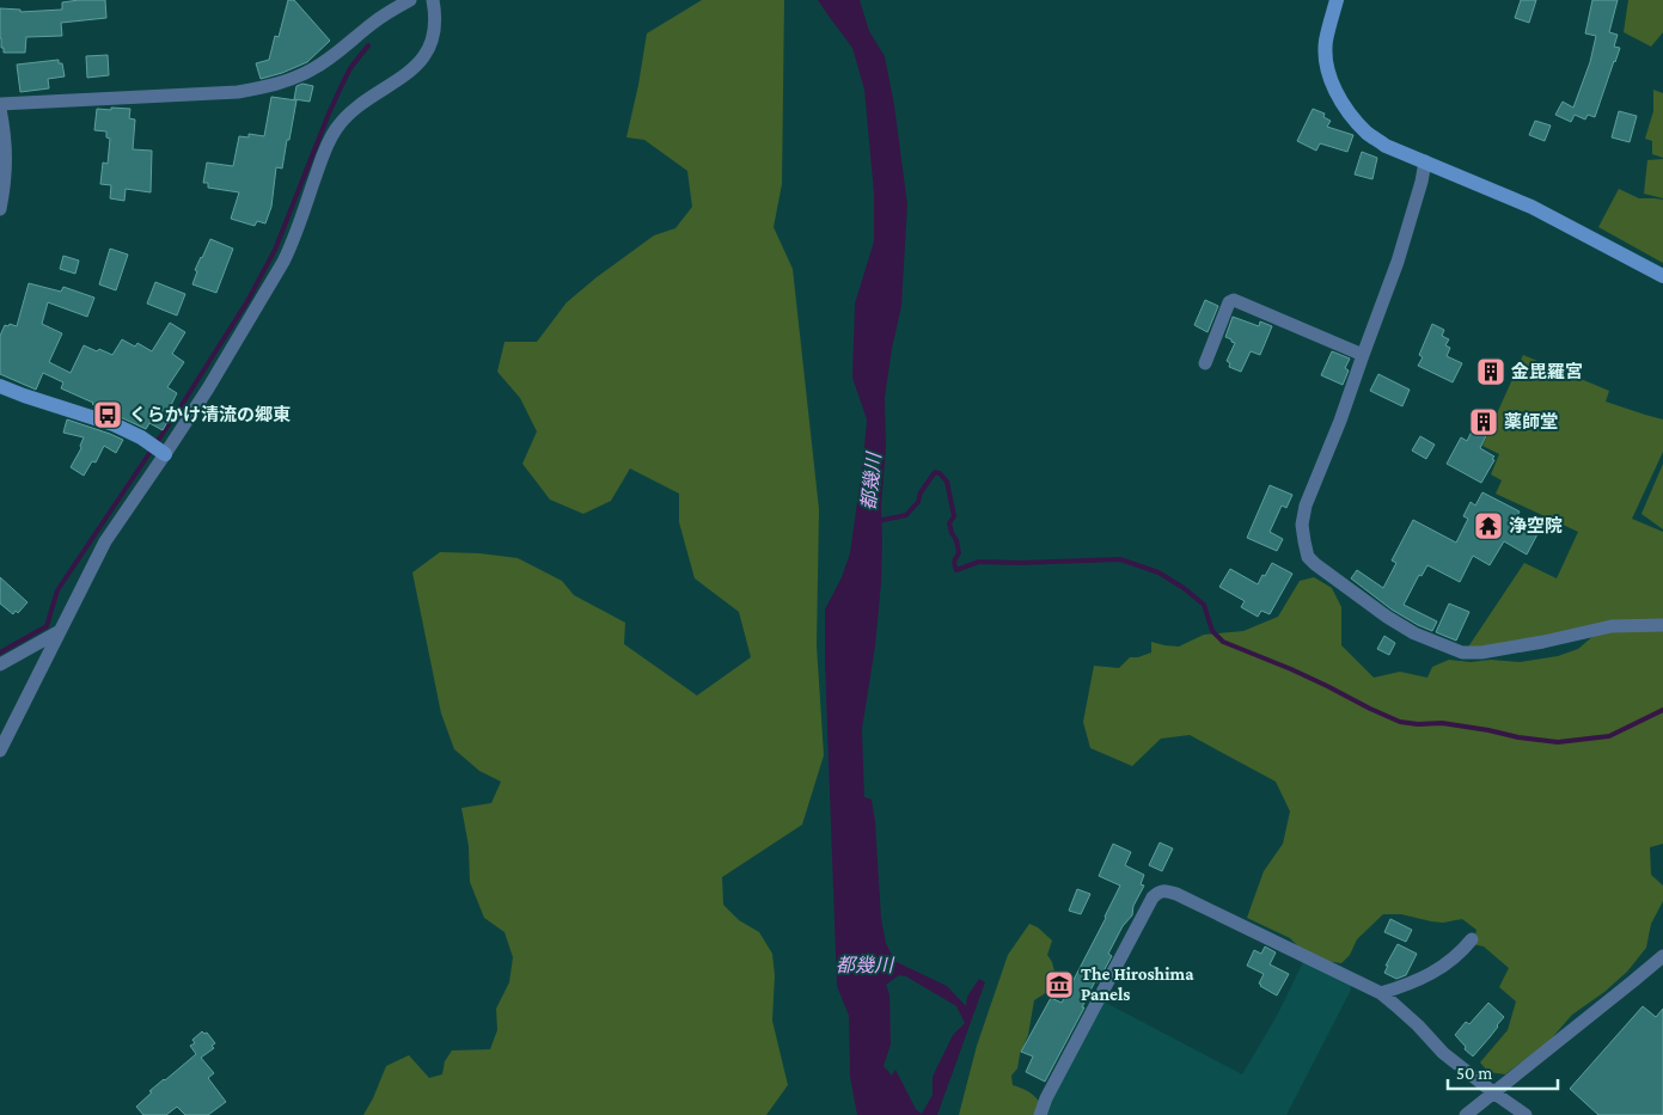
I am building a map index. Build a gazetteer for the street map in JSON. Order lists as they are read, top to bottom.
{
  "water": ["都幾川"],
  "places": {
    "building": ["金毘羅宮", "薬師堂"],
    "bus stop": ["くらかけ清流の郷東"],
    "temple": ["浄空院"],
    "museum": ["The Hiroshima Panels"]
  },
  "scale_bar": "50 m"
}
